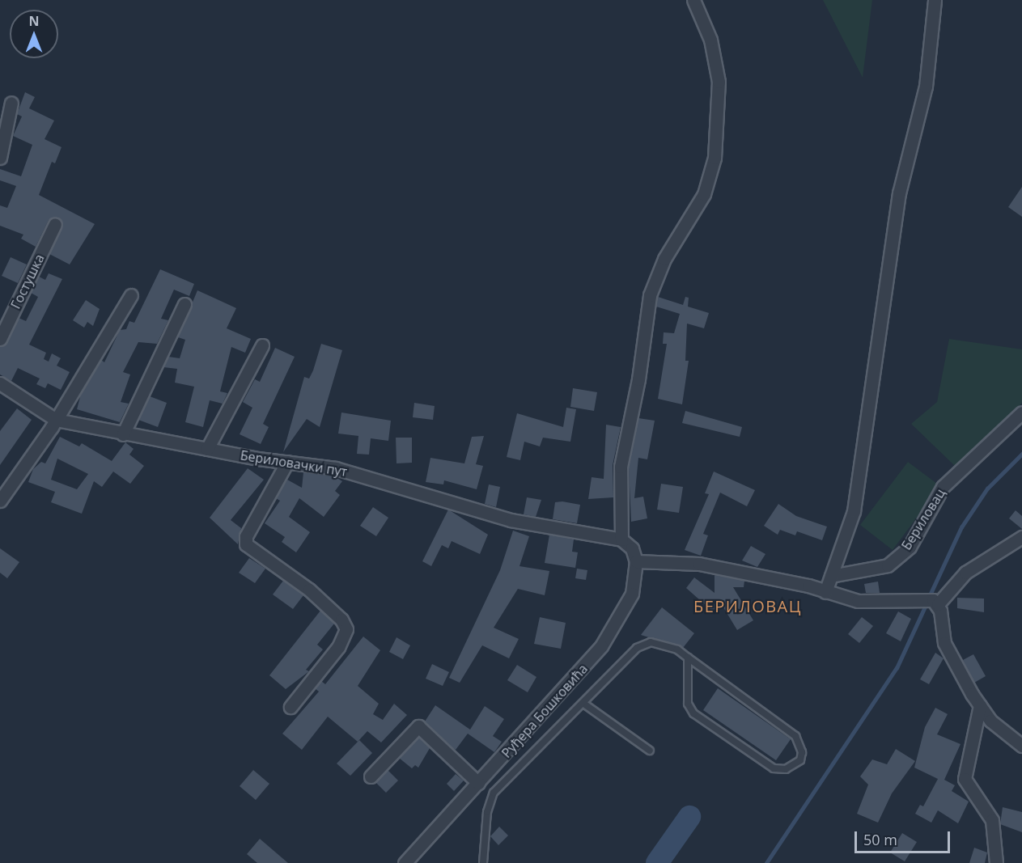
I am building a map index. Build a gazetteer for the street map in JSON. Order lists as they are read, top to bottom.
{
  "streets": {
    "street": [
      "Гостушка",
      "Бериловачки пут",
      "Бериловац",
      "Руђера Бошковића"
    ]
  },
  "districts": ["БЕРИЛОВАЦ"],
  "scale_bar": "50 m",
  "north": "top"
}
